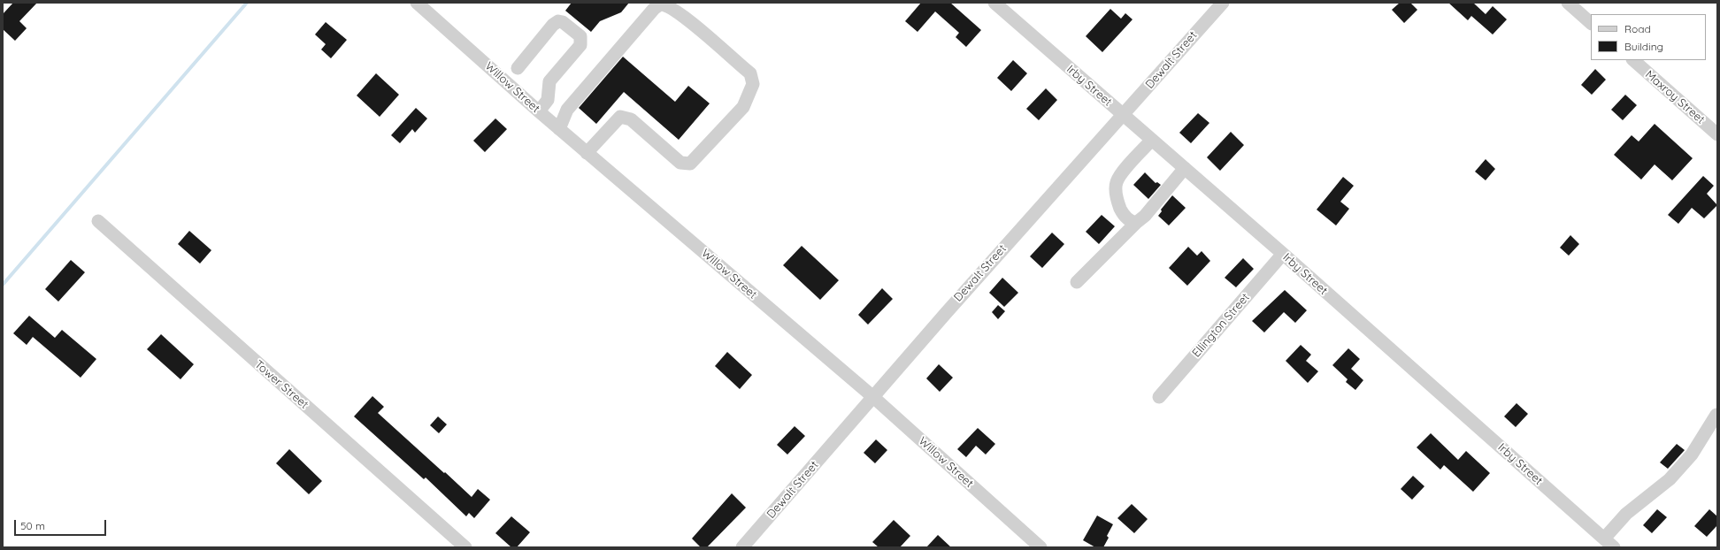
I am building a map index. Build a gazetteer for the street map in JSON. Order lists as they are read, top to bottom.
{
  "streets": {
    "street": [
      "Dewalt Street",
      "Irby Street",
      "Willow Street",
      "Maxroy Street",
      "Ellington Street",
      "Tower Street"
    ]
  },
  "crossings": [
    ["Dewalt Street", "Irby Street"],
    ["Dewalt Street", "Willow Street"],
    ["Irby Street", "Ellington Street"]
  ],
  "legend": ["Road", "Building"],
  "scale_bar": "50 m"
}
